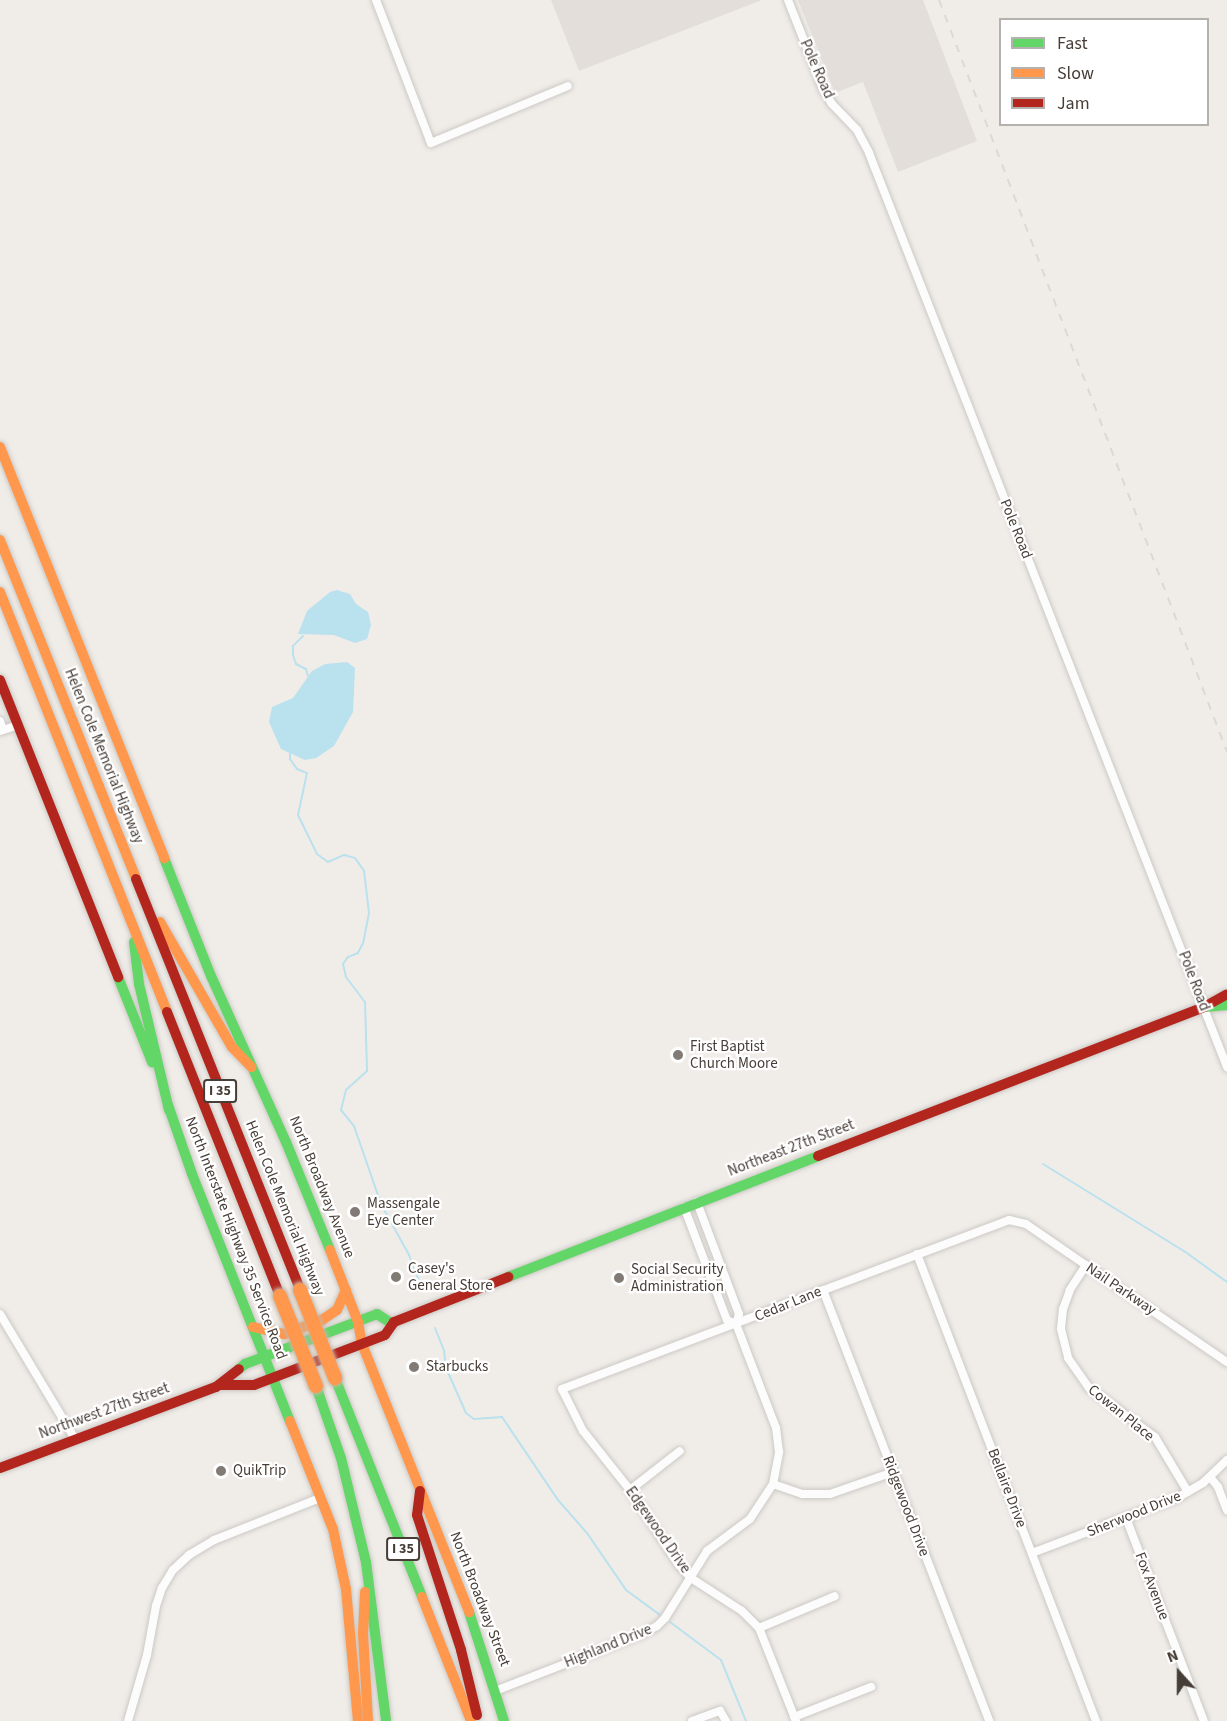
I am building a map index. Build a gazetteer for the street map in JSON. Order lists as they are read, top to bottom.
{
  "streets": {
    "main road": [
      "Helen Cole Memorial Highway",
      "I 35",
      "Northeast 27th Street",
      "North Broadway Avenue",
      "North Interstate Highway 35 Service Road",
      "Northwest 27th Street",
      "North Broadway Street"
    ],
    "street": [
      "Pole Road",
      "Nail Parkway",
      "Cedar Lane",
      "Cowan Place",
      "Bellaire Drive",
      "Ridgewood Drive",
      "Sherwood Drive",
      "Edgewood Drive",
      "Fox Avenue",
      "Highland Drive"
    ]
  },
  "crossings": [
    ["Pole Road", "Northeast 27th Street"],
    ["Northeast 27th Street", "North Broadway Avenue"],
    ["Northeast 27th Street", "Northwest 27th Street"],
    ["Northeast 27th Street", "Highland Drive"],
    ["North Broadway Avenue", "Northwest 27th Street"],
    ["North Interstate Highway 35 Service Road", "Northwest 27th Street"],
    ["Nail Parkway", "Cedar Lane"],
    ["Nail Parkway", "Cowan Place"],
    ["Cedar Lane", "Bellaire Drive"],
    ["Cedar Lane", "Ridgewood Drive"],
    ["Cedar Lane", "Edgewood Drive"],
    ["Cedar Lane", "Highland Drive"],
    ["Cowan Place", "Sherwood Drive"],
    ["Bellaire Drive", "Sherwood Drive"],
    ["Sherwood Drive", "Fox Avenue"],
    ["Edgewood Drive", "Highland Drive"],
    ["North Broadway Street", "Highland Drive"]
  ],
  "places": [
    "First Baptist Church Moore",
    "Massengale Eye Center",
    "Casey's General Store",
    "Social Security Administration",
    "Starbucks",
    "QuikTrip"
  ],
  "legend": ["Fast", "Slow", "Jam"],
  "north": "top"
}
